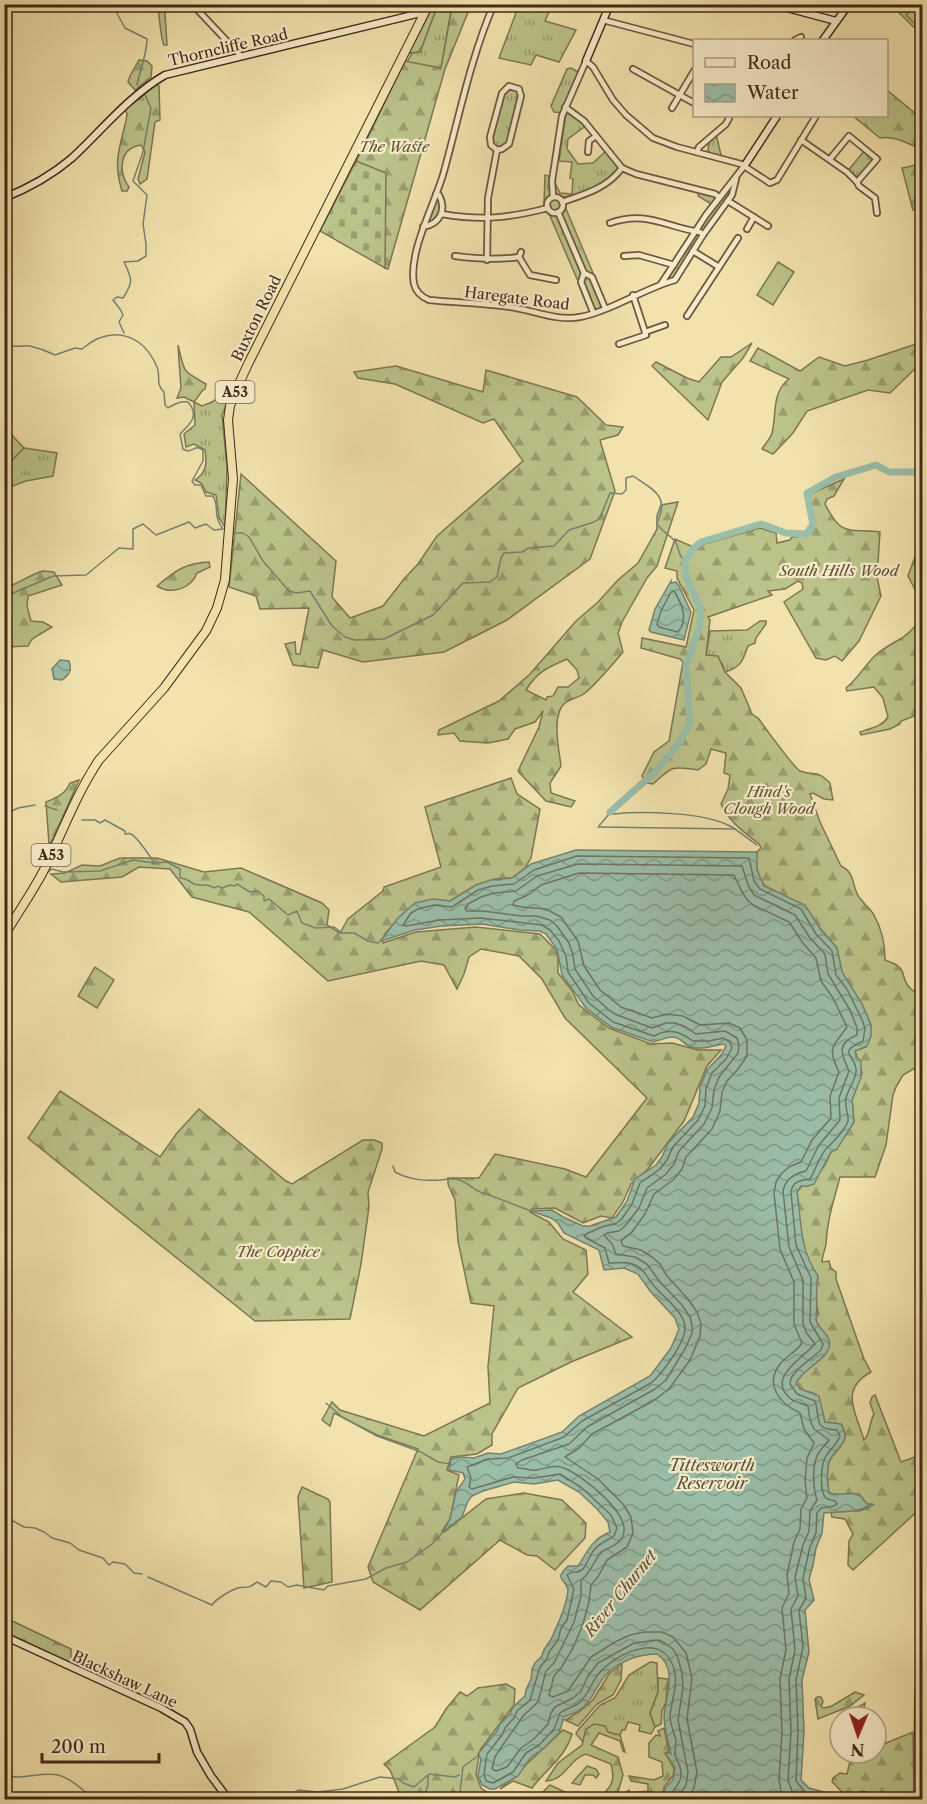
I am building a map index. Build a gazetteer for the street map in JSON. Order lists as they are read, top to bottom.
{
  "streets": {
    "highway": ["Buxton Road", "A53"],
    "street": ["Thorncliffe Road", "Haregate Road", "Blackshaw Lane"]
  },
  "crossings": [
    ["Thorncliffe Road", "Buxton Road"]
  ],
  "water": ["Tittesworth Reservoir", "River Churnet"],
  "parks": [
    "The Waste",
    "South Hills Wood",
    "Hind's Clough Wood",
    "The Coppice"
  ],
  "legend": ["Road", "Water"],
  "scale_bar": "200 m",
  "north": "bottom"
}
